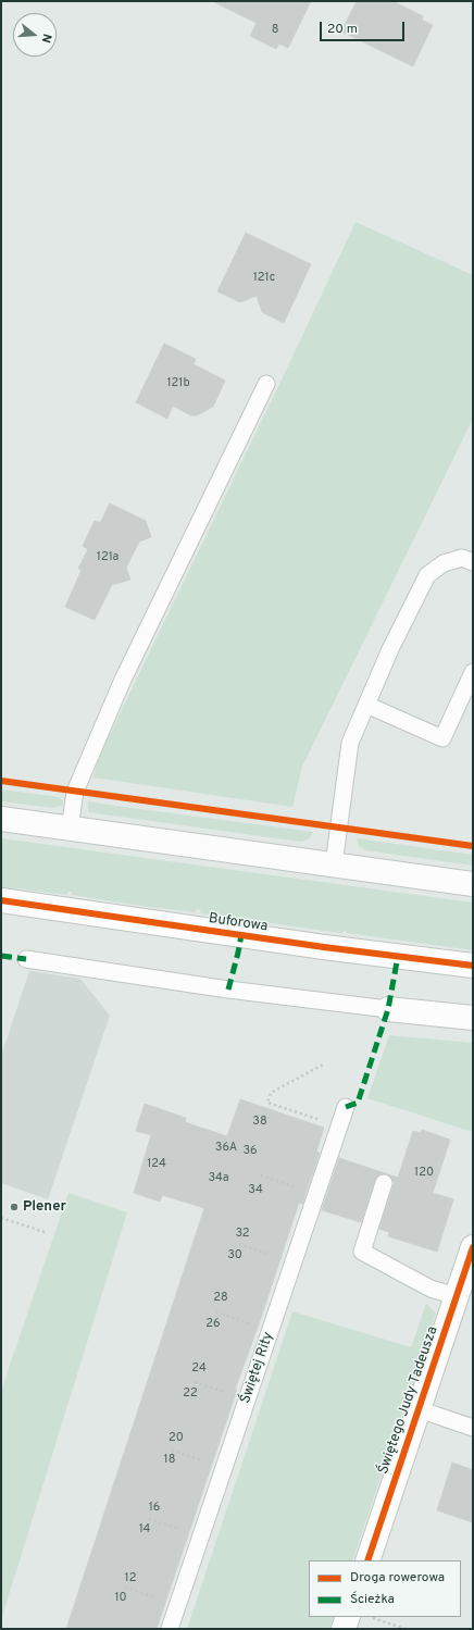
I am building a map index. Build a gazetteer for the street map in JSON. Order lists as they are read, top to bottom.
{
  "streets": {
    "street": ["Buforowa", "Świętego Judy Tadeusza"],
    "lane": ["Świętej Rity"]
  },
  "places": ["Plener"],
  "house_numbers": [
    "8",
    "121c",
    "121b",
    "121a",
    "38",
    "36A",
    "36",
    "124",
    "120",
    "34a",
    "34",
    "32",
    "30",
    "28",
    "26",
    "24",
    "22",
    "20",
    "18",
    "16",
    "14",
    "12",
    "10"
  ],
  "legend": ["Droga rowerowa", "Ścieżka"],
  "scale_bar": "20 m",
  "north": "right"
}
